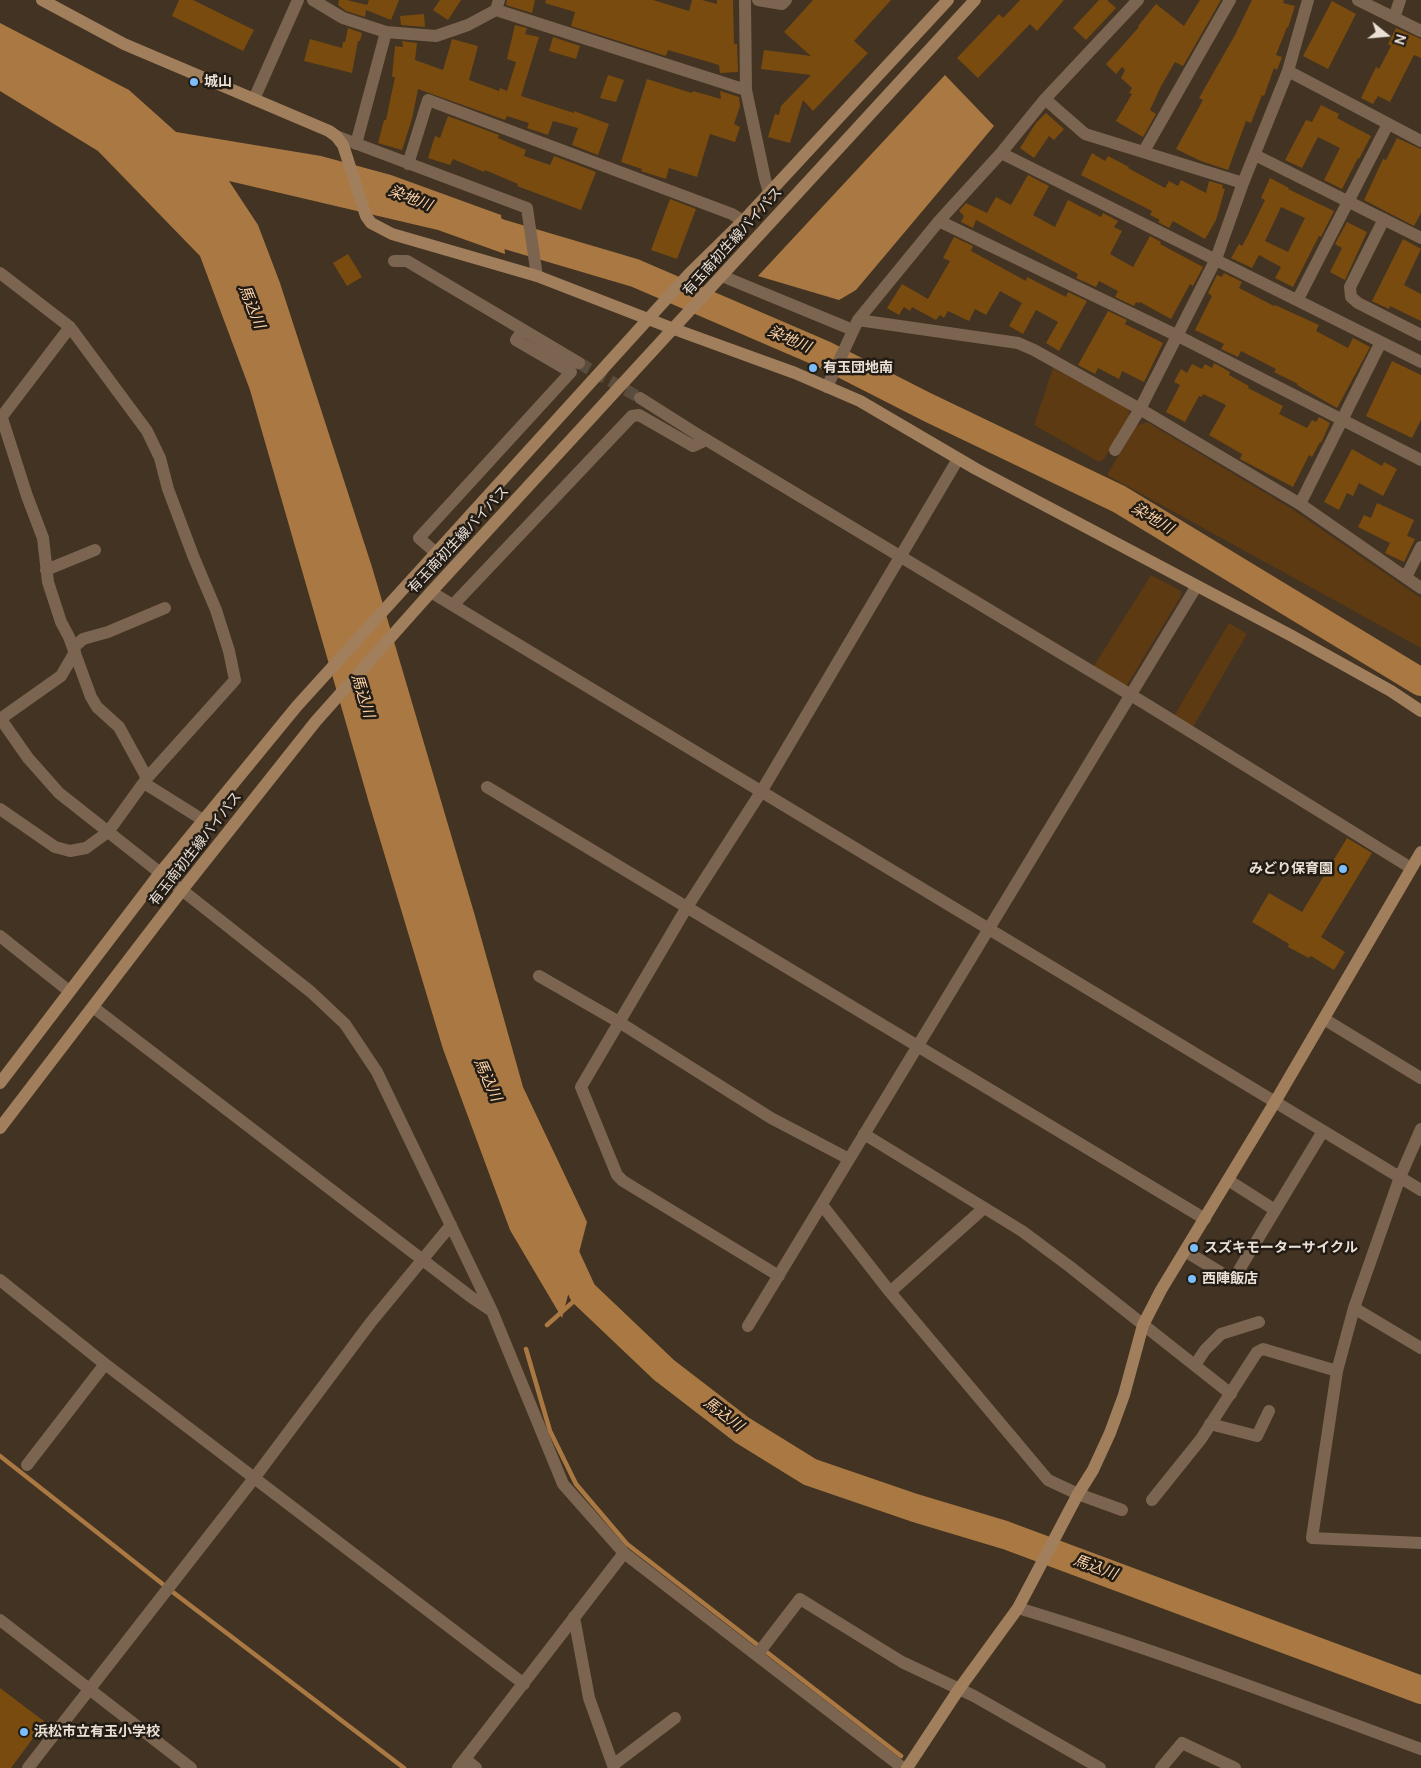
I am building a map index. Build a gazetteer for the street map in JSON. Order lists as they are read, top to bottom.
{
  "streets": {
    "street": ["有玉南初生線バイパス"]
  },
  "water": ["染地川", "馬込川"],
  "places": [
    "城山",
    "有玉団地南",
    "みどり保育園",
    "スズキモーターサイクル",
    "西陣飯店",
    "浜松市立有玉小学校"
  ],
  "north": "right"
}
